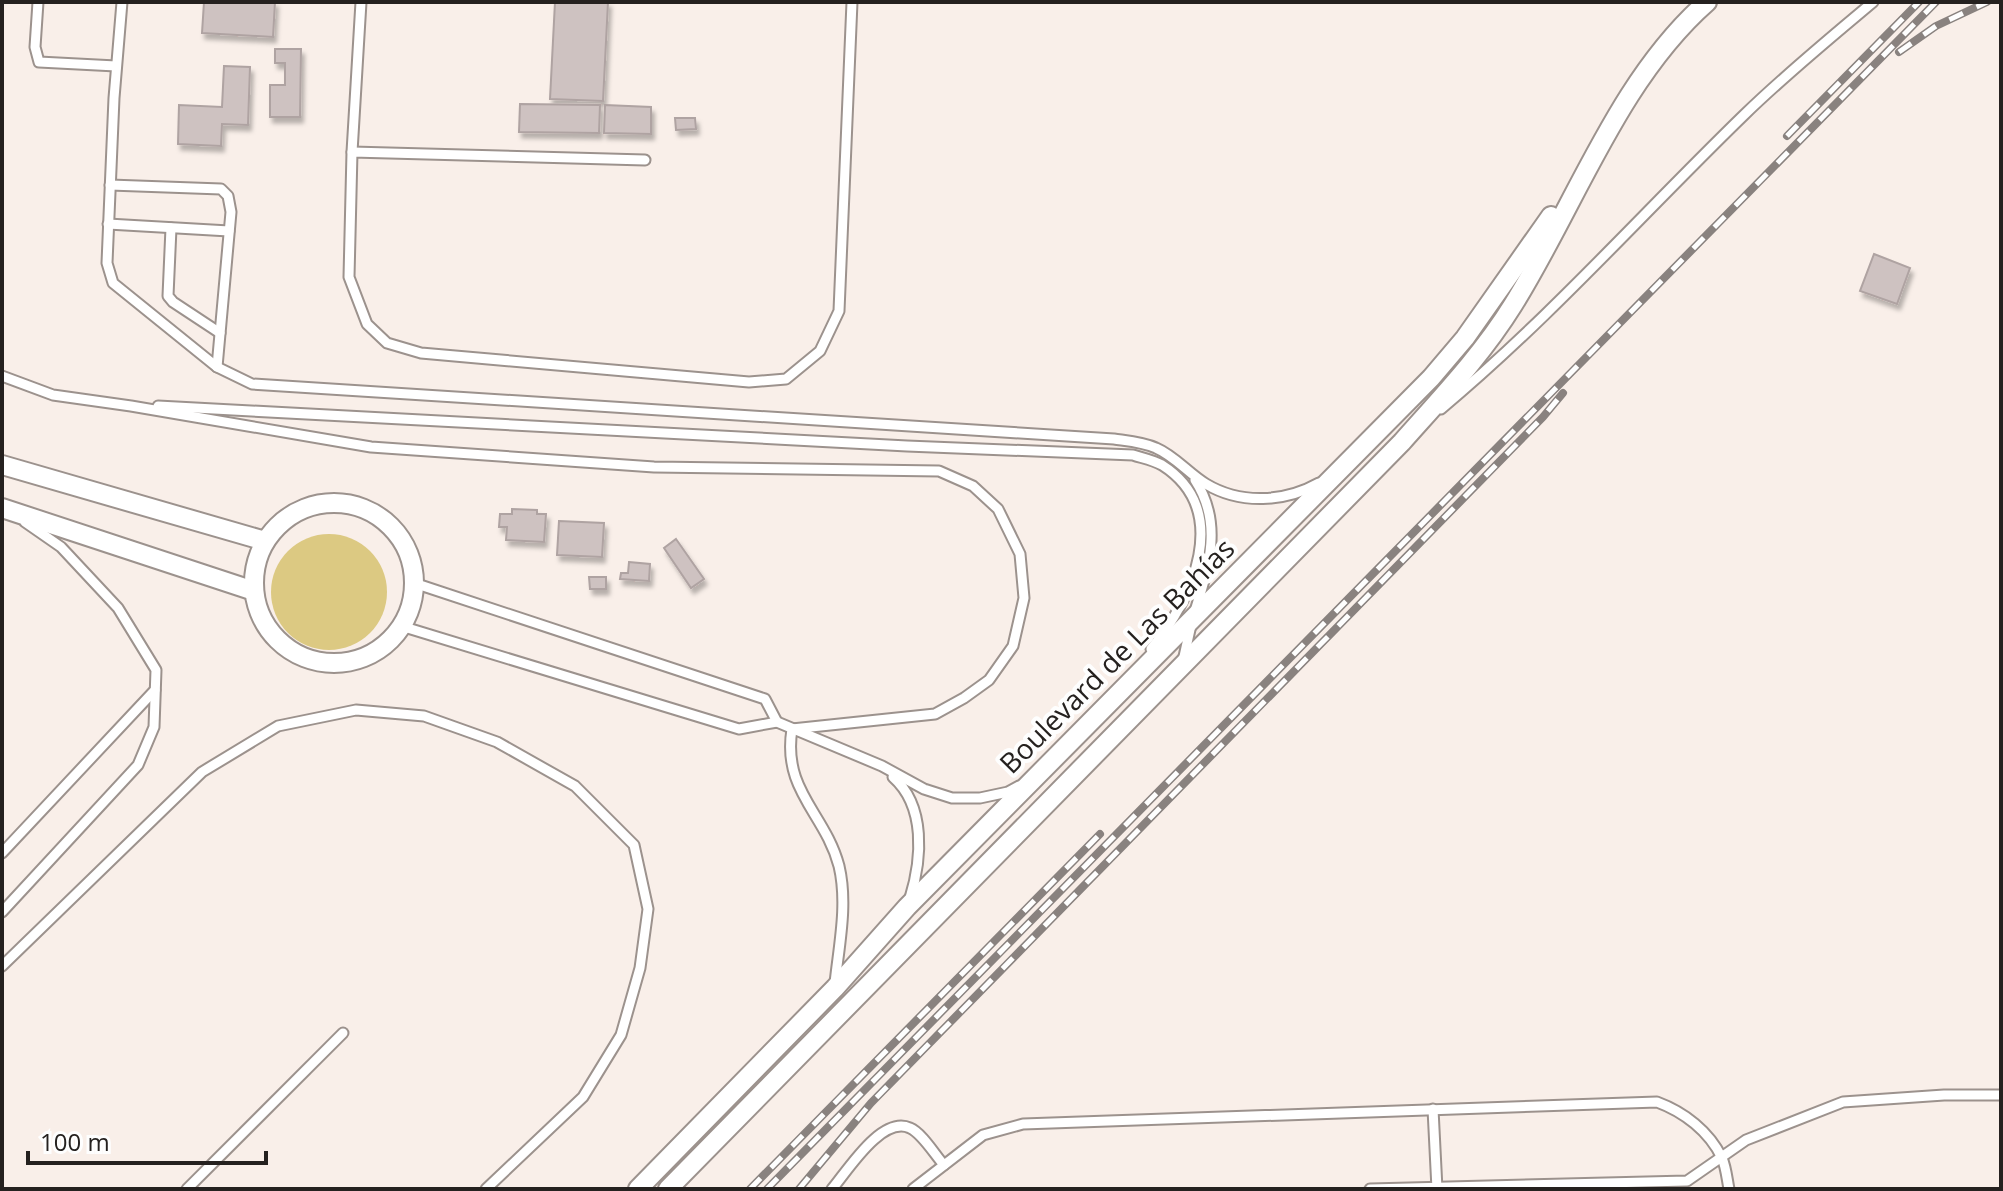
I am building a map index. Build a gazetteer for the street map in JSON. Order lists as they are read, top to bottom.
{
  "streets": {
    "street": ["Boulevard de Las Bahías"]
  },
  "scale_bar": "100 m"
}
